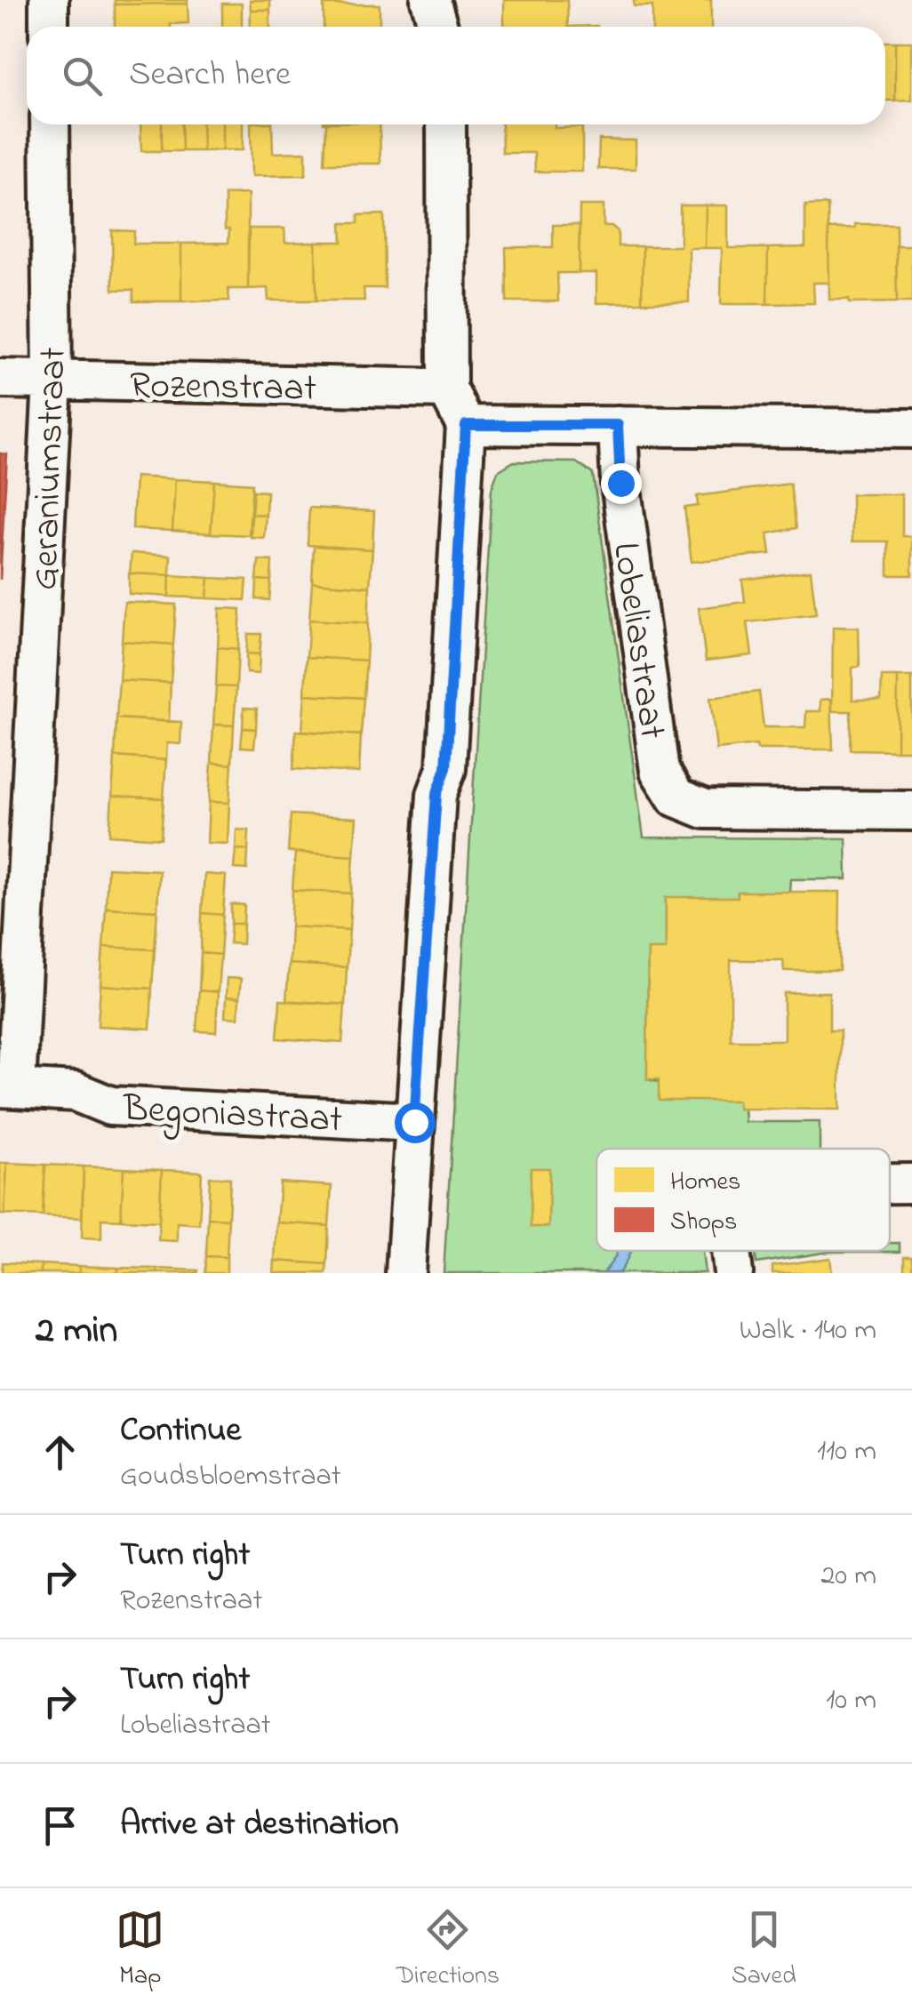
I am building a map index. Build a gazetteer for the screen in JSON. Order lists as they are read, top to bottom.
{
  "streets": {
    "street": [
      "Rozenstraat",
      "Geraniumstraat",
      "Lobeliastraat",
      "Begoniastraat"
    ]
  },
  "crossings": [
    ["Rozenstraat", "Geraniumstraat"],
    ["Geraniumstraat", "Begoniastraat"]
  ],
  "legend": ["Homes", "Shops"],
  "page": {
    "search": "Search here",
    "heading": ["2 min", "Walk · 140 m"],
    "list": [
      ["Continue", "Goudsbloemstraat", "110 m"],
      ["Turn right", "Rozenstraat", "20 m"],
      ["Turn right", "Lobeliastraat", "10 m"],
      "Arrive at destination"
    ],
    "nav": ["Map", "Directions", "Saved"]
  }
}
